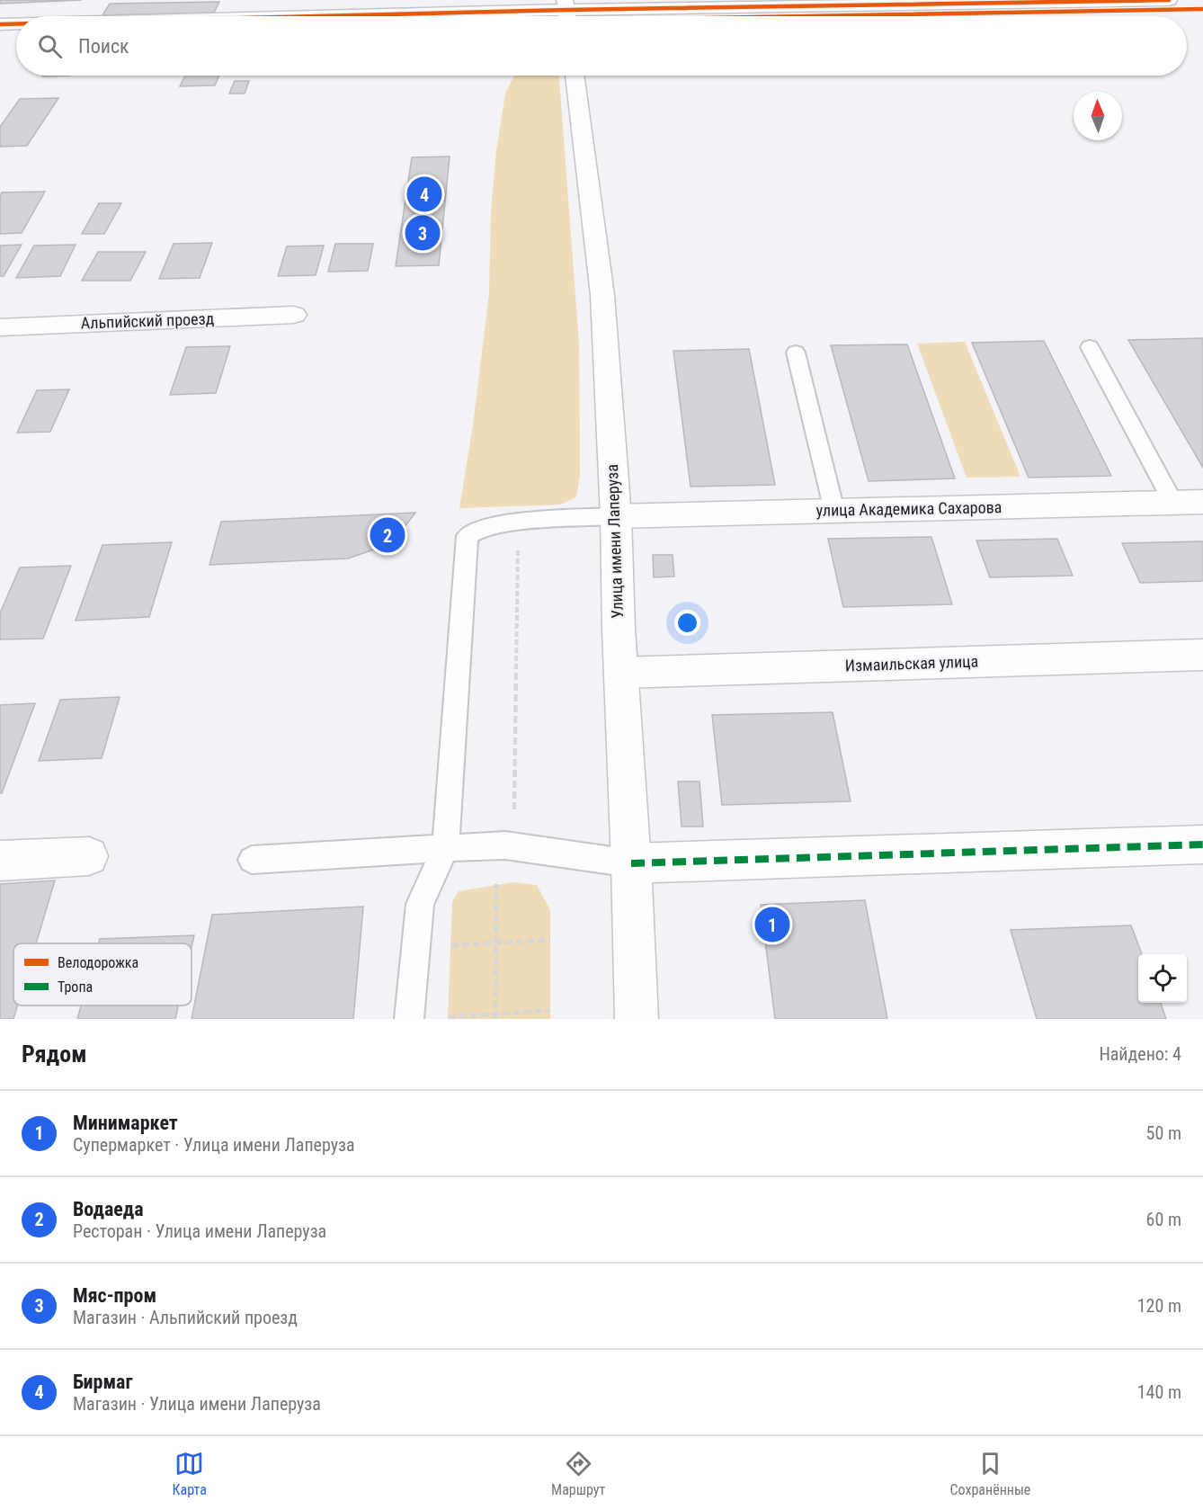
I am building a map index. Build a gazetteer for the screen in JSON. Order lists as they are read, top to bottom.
{
  "streets": {
    "street": [
      "Альпийский проезд",
      "улица Академика Сахарова",
      "Улица имени Лаперуза",
      "Измаильская улица"
    ]
  },
  "crossings": [
    ["улица Академика Сахарова", "Улица имени Лаперуза"],
    ["Улица имени Лаперуза", "Измаильская улица"]
  ],
  "legend": ["Велодорожка", "Тропа"],
  "north": "top",
  "page": {
    "search": "Поиск",
    "pins": [
      "4",
      "3",
      "2",
      "1"
    ],
    "heading": ["Рядом", "Найдено: 4"],
    "list": [
      {
        "mark": "1",
        "name": "Минимаркет",
        "note": "Супермаркет · Улица имени Лаперуза",
        "value": "50 m"
      },
      {
        "mark": "2",
        "name": "Водаеда",
        "note": "Ресторан · Улица имени Лаперуза",
        "value": "60 m"
      },
      {
        "mark": "3",
        "name": "Мяс-пром",
        "note": "Магазин · Альпийский проезд",
        "value": "120 m"
      },
      {
        "mark": "4",
        "name": "Бирмаг",
        "note": "Магазин · Улица имени Лаперуза",
        "value": "140 m"
      }
    ],
    "nav": ["Карта", "Маршрут", "Сохранённые"]
  }
}
